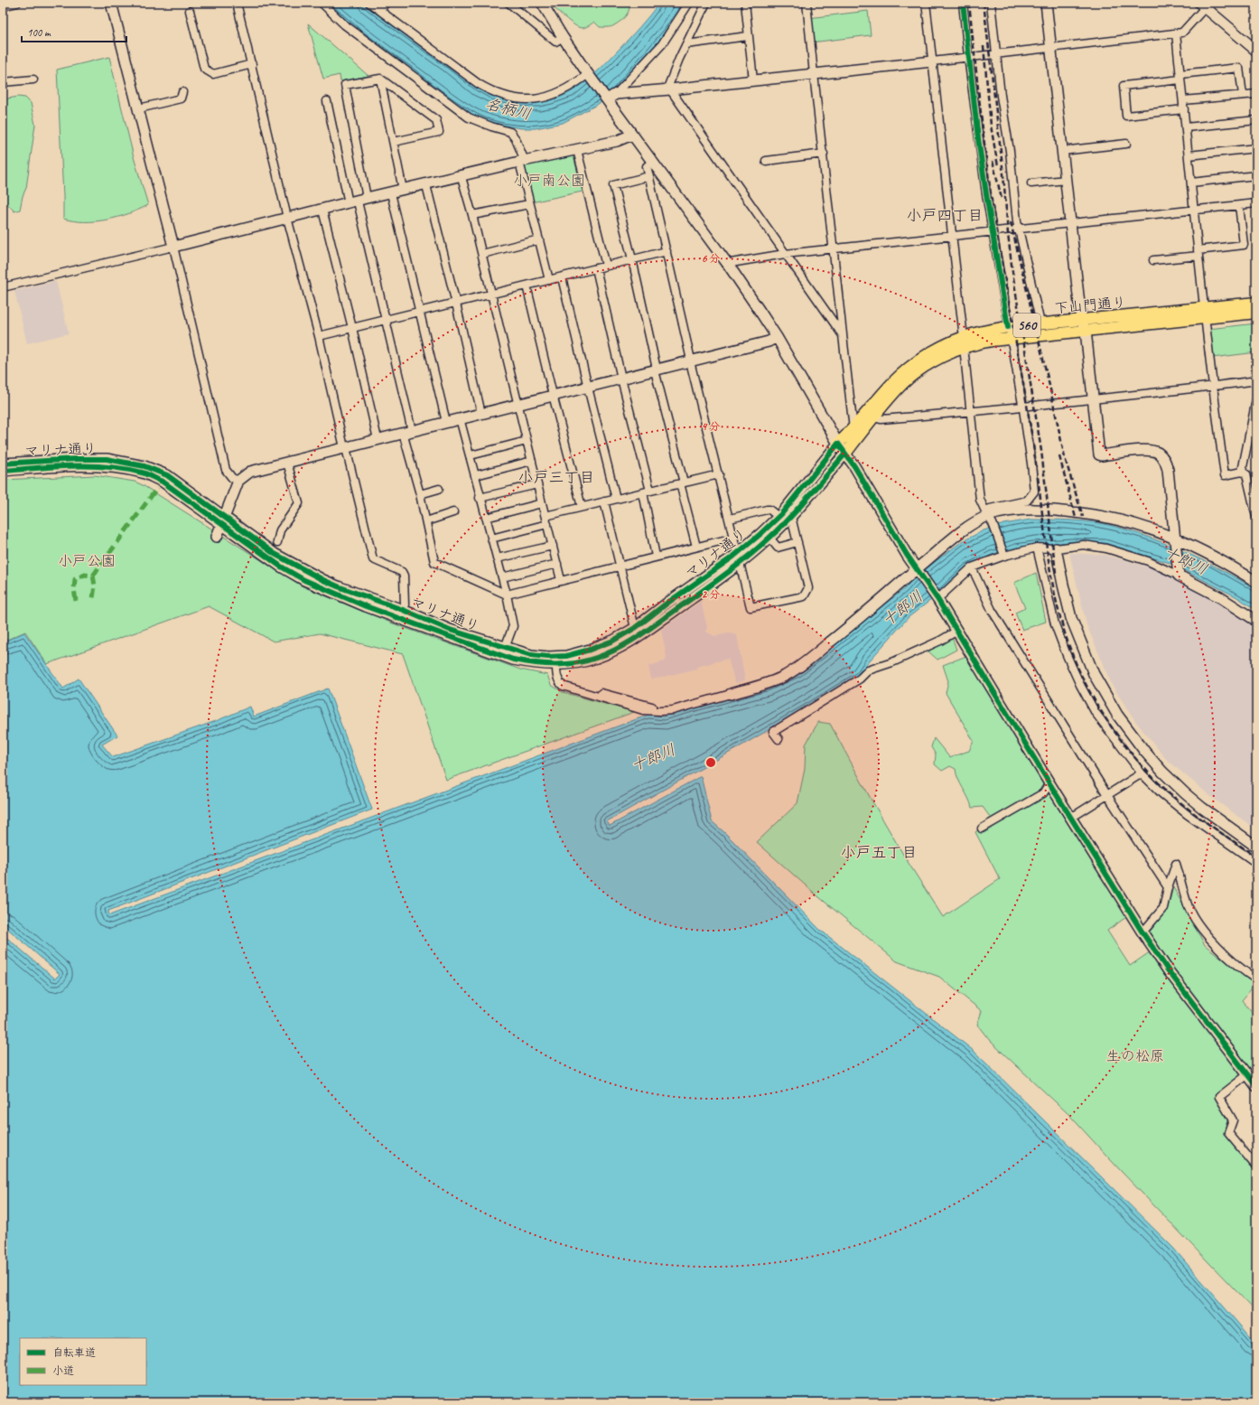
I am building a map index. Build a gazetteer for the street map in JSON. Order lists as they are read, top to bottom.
{
  "streets": {
    "main road": ["下山門通り", "560"],
    "street": ["マリナ通り"]
  },
  "crossings": [
    ["下山門通り", "マリナ通り"]
  ],
  "districts": ["小戸四丁目", "小戸三丁目", "小戸五丁目"],
  "water": ["名柄川", "十郎川"],
  "parks": ["小戸南公園", "小戸公園", "生の松原"],
  "legend": ["自転車道", "小道"],
  "scale_bar": "100 m",
  "rings": ["6 分", "4 分", "2 分"]
}
